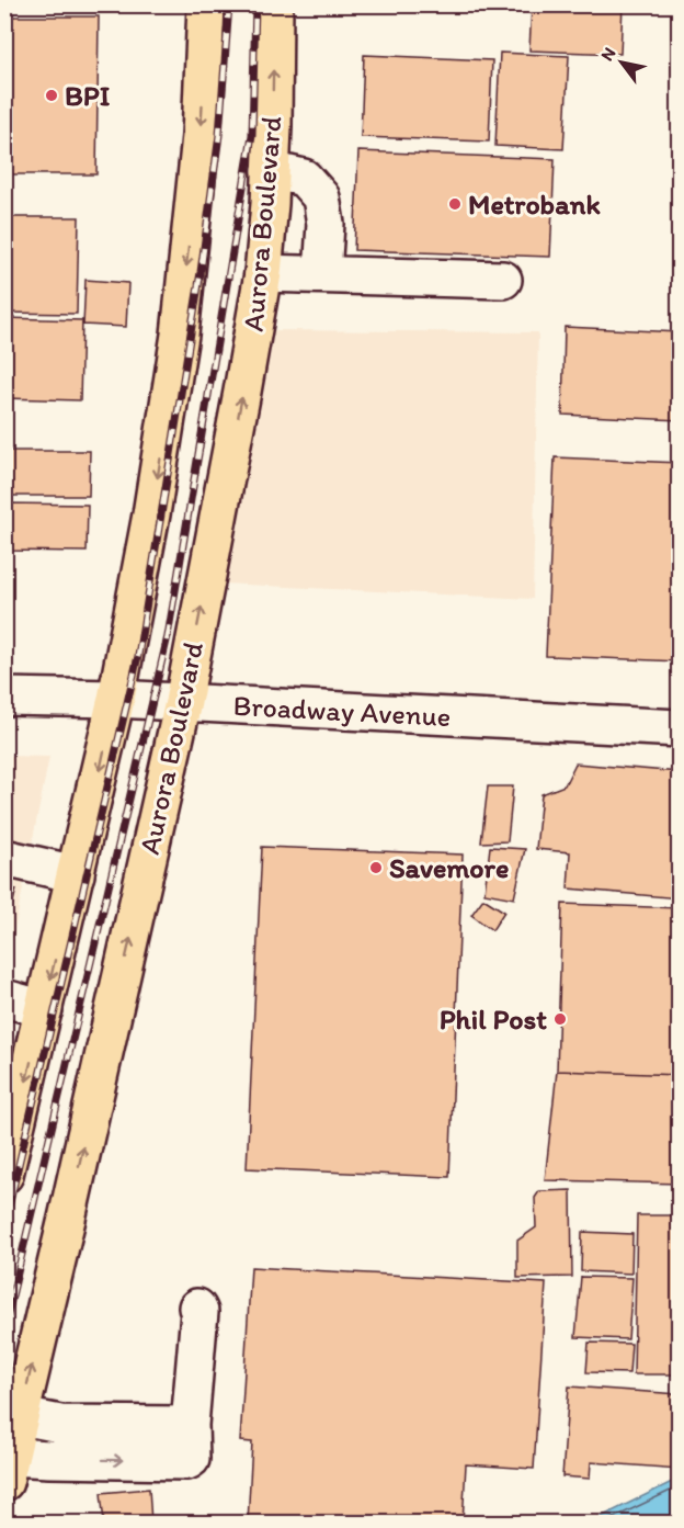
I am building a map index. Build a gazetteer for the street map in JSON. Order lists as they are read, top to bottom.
{
  "streets": {
    "main road": ["Aurora Boulevard"],
    "street": ["Broadway Avenue"]
  },
  "crossings": [
    ["Aurora Boulevard", "Broadway Avenue"]
  ],
  "places": [
    "BPI",
    "Metrobank",
    "Savemore",
    "Phil Post"
  ],
  "north": "top left"
}
